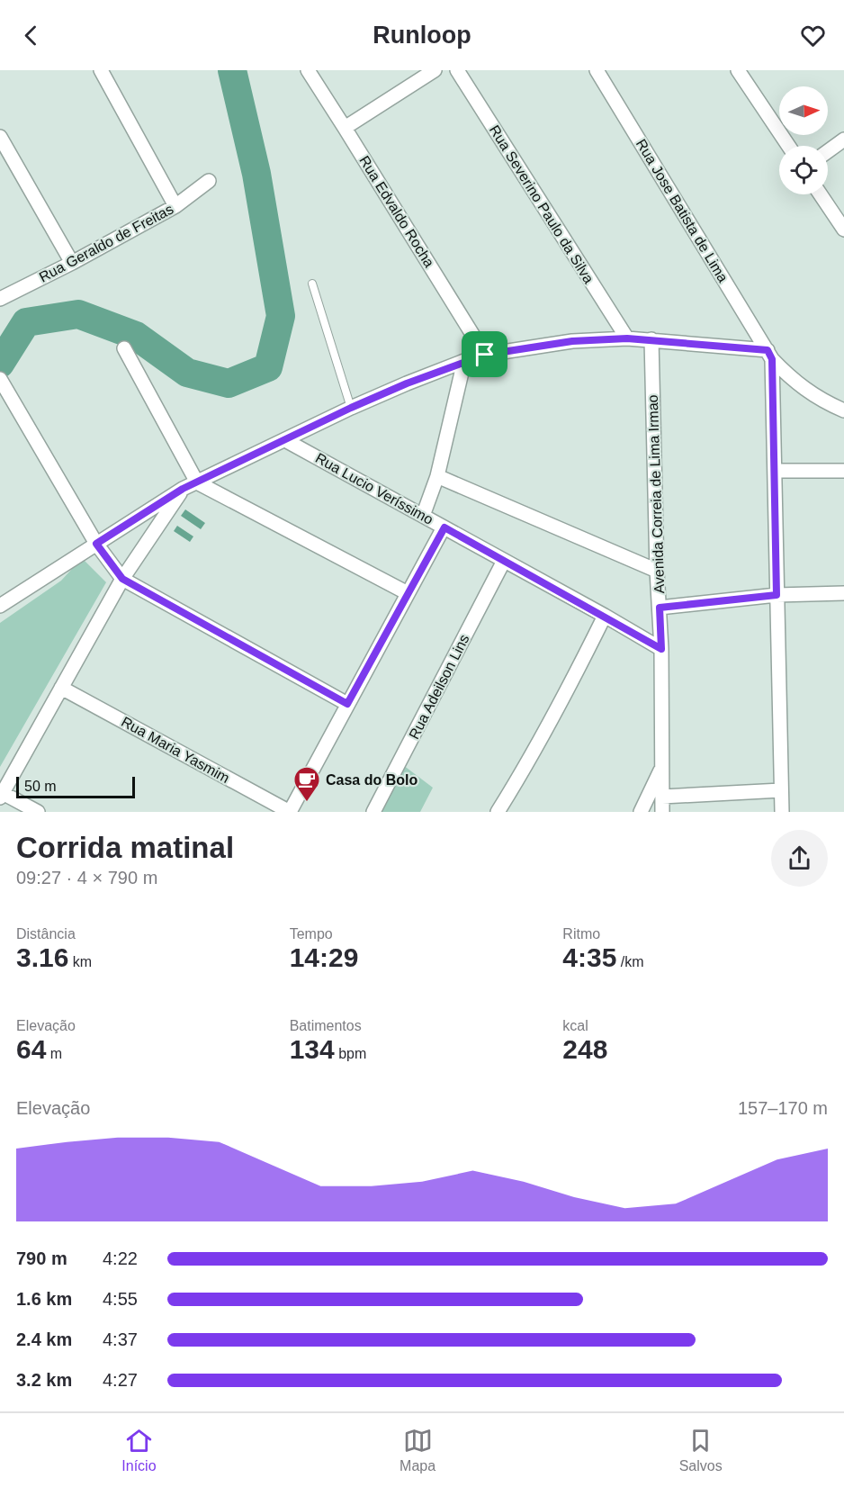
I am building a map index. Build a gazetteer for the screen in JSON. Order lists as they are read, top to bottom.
{
  "streets": {
    "street": [
      "Rua Severino Paulo da Silva",
      "Rua Jose Batista de Lima",
      "Rua Edvaldo Rocha",
      "Rua Geraldo de Freitas",
      "Rua Lucio Veríssimo",
      "Avenida Correia de Lima Irmao",
      "Rua Adeilson Lins",
      "Rua Maria Yasmim"
    ]
  },
  "crossings": [
    ["Rua Lucio Veríssimo", "Avenida Correia de Lima Irmao"],
    ["Rua Lucio Veríssimo", "Rua Adeilson Lins"]
  ],
  "places": {
    "cafe": ["Casa do Bolo"]
  },
  "scale_bar": "50 m",
  "north": "right",
  "page": {
    "header": "Runloop",
    "scale": "50 m",
    "heading": ["Corrida matinal", "09:27 · 4 × 790 m"],
    "stats": [
      ["Distância", "3.16 km"],
      ["Tempo", "14:29"],
      ["Ritmo", "4:35 /km"],
      ["Elevação", "64 m"],
      ["Batimentos", "134 bpm"],
      ["kcal", "248"]
    ],
    "chart": ["Elevação", "157–170 m"],
    "list": [
      {
        "name": "790 m",
        "note": "4:22"
      },
      {
        "name": "1.6 km",
        "note": "4:55"
      },
      {
        "name": "2.4 km",
        "note": "4:37"
      },
      {
        "name": "3.2 km",
        "note": "4:27"
      }
    ],
    "tabs": ["Início", "Mapa", "Salvos"]
  }
}
